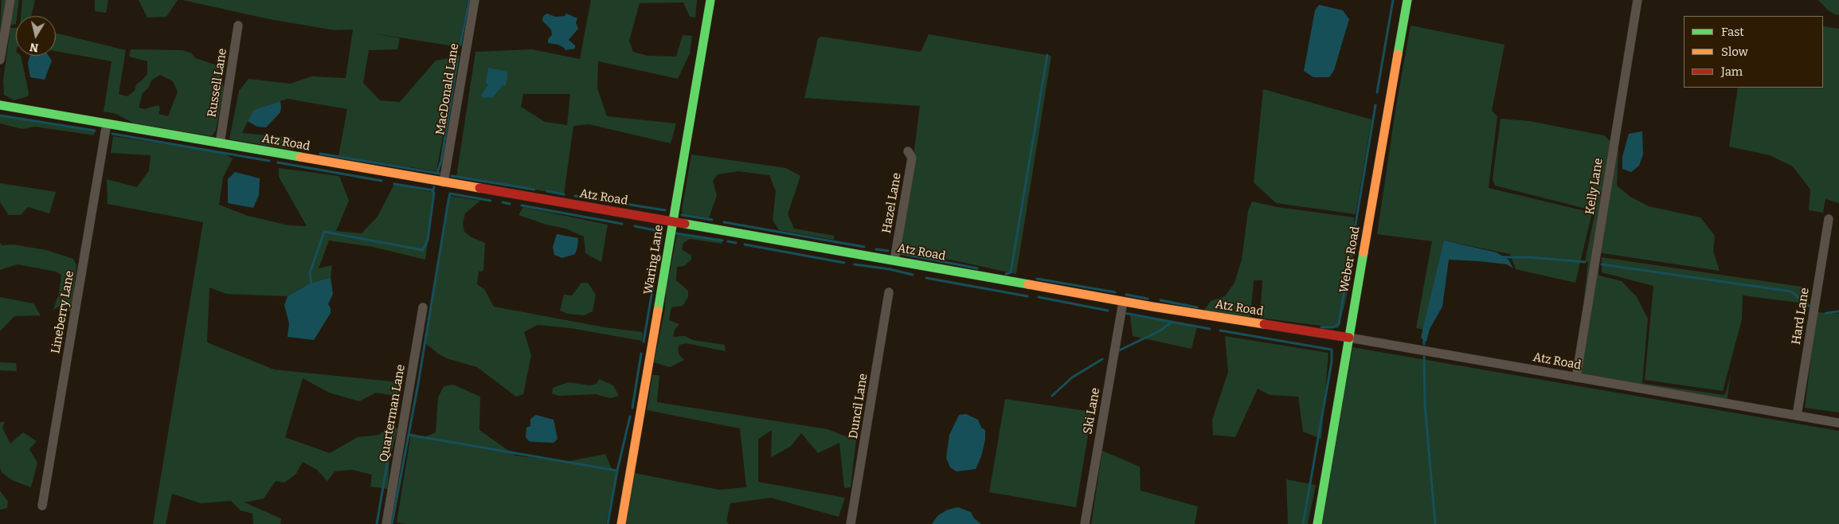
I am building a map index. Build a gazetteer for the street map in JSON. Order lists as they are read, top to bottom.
{
  "streets": {
    "street": [
      "Russell Lane",
      "MacDonald Lane",
      "Atz Road",
      "Kelly Lane",
      "Hazel Lane",
      "Waring Lane",
      "Weber Road",
      "Lineberry Lane",
      "Hard Lane",
      "Duncil Lane",
      "Ski Lane",
      "Quarterman Lane"
    ]
  },
  "crossings": [
    ["Russell Lane", "Atz Road"],
    ["MacDonald Lane", "Atz Road"],
    ["Atz Road", "Kelly Lane"],
    ["Atz Road", "Hazel Lane"],
    ["Atz Road", "Waring Lane"],
    ["Atz Road", "Weber Road"],
    ["Atz Road", "Lineberry Lane"],
    ["Atz Road", "Hard Lane"],
    ["Atz Road", "Ski Lane"]
  ],
  "legend": ["Fast", "Slow", "Jam"],
  "north": "bottom"
}
